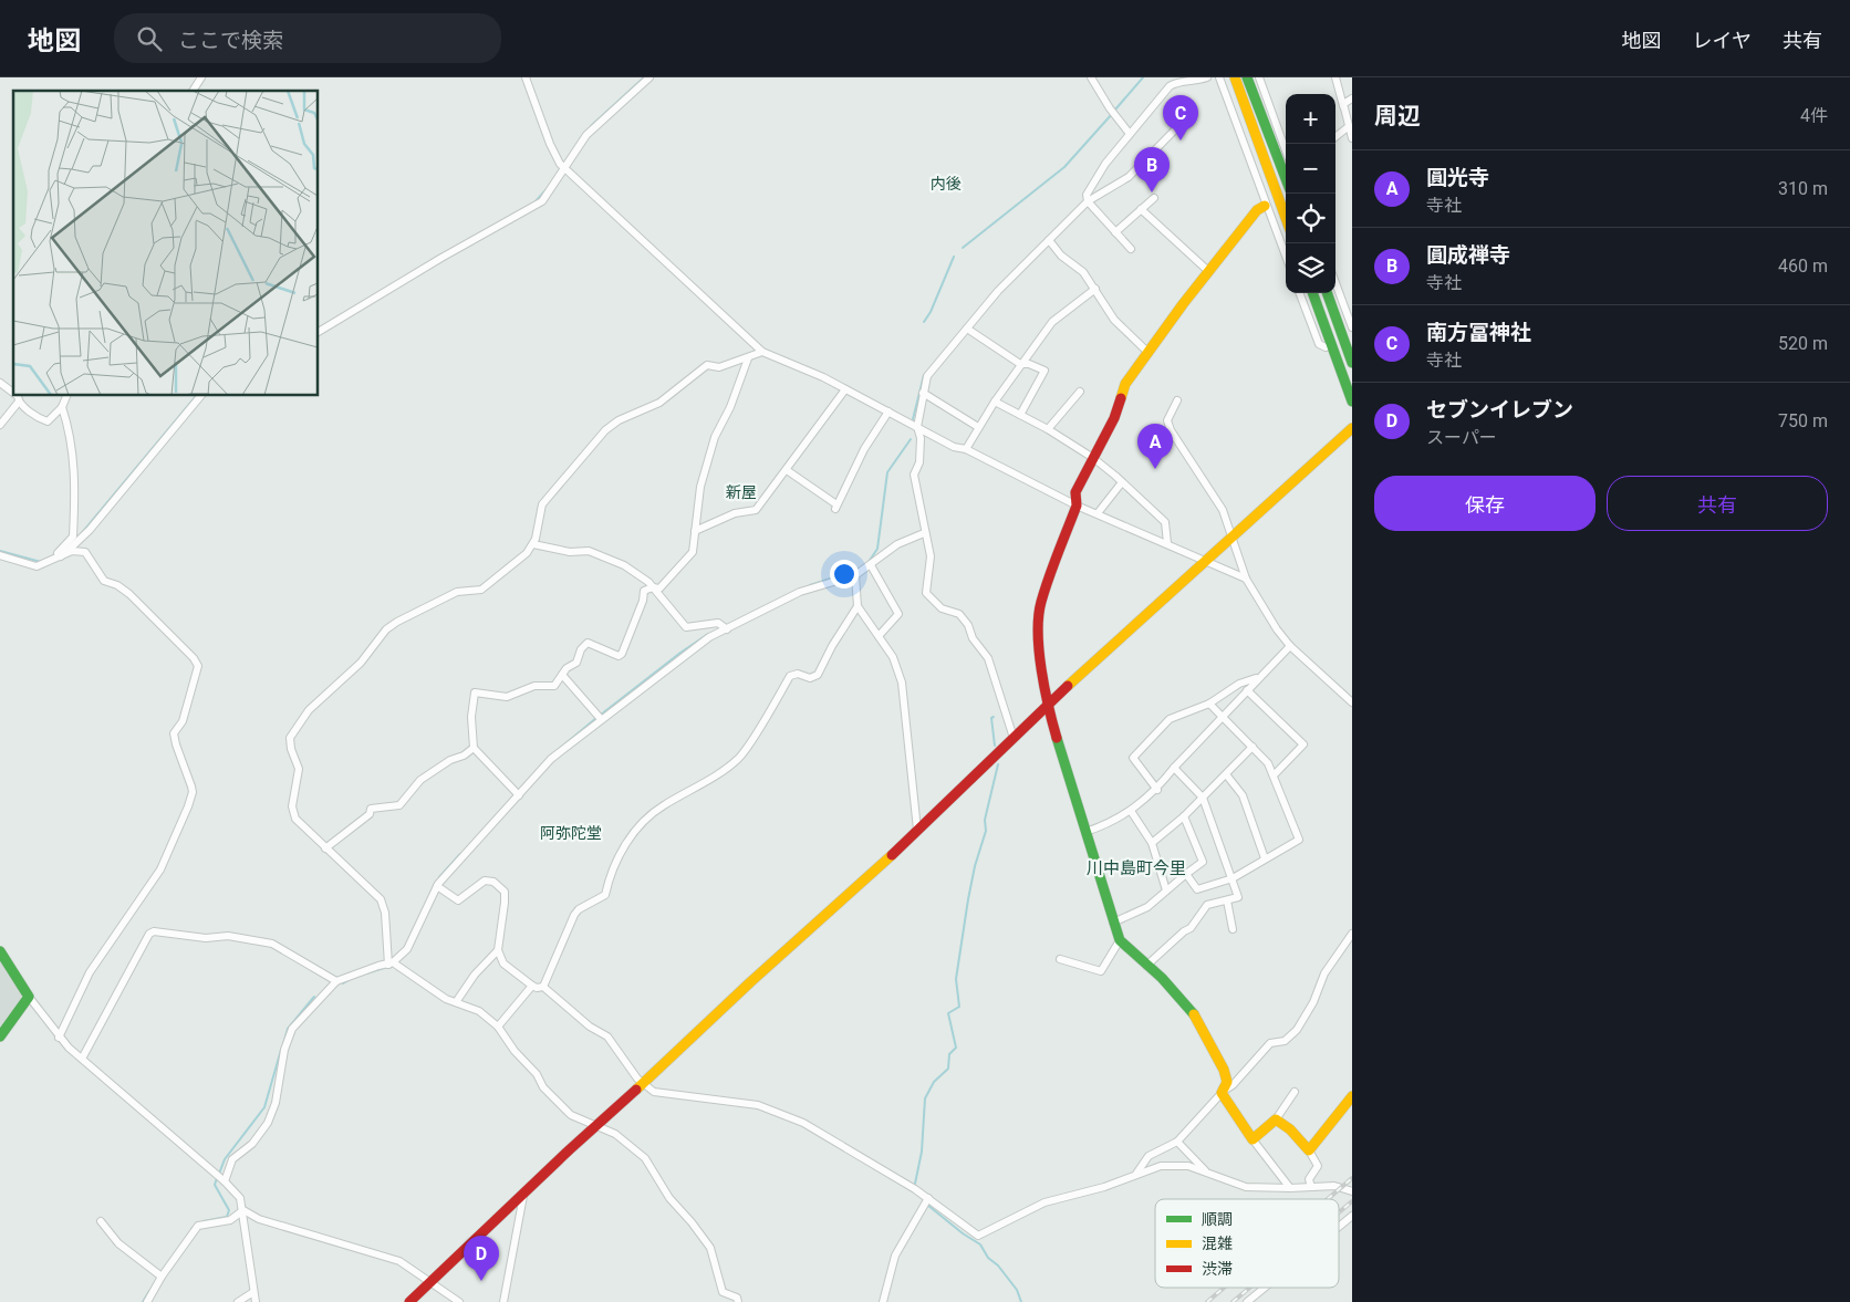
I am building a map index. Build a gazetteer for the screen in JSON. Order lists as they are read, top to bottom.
{
  "districts": [
    "内後",
    "新屋",
    "阿弥陀堂",
    "川中島町今里"
  ],
  "legend": ["順調", "混雑", "渋滞"],
  "page": {
    "header": "地図",
    "search": "ここで検索",
    "nav": ["地図", "レイヤ", "共有"],
    "heading": ["周辺", "4件"],
    "map_buttons": ["+", "−"],
    "pins": [
      "C",
      "B",
      "A",
      "D"
    ],
    "list": [
      {
        "mark": "A",
        "name": "圓光寺",
        "note": "寺社",
        "value": "310 m"
      },
      {
        "mark": "B",
        "name": "圓成禅寺",
        "note": "寺社",
        "value": "460 m"
      },
      {
        "mark": "C",
        "name": "南方冨神社",
        "note": "寺社",
        "value": "520 m"
      },
      {
        "mark": "D",
        "name": "セブンイレブン",
        "note": "スーパー",
        "value": "750 m"
      }
    ],
    "buttons": ["保存", "共有"]
  }
}
